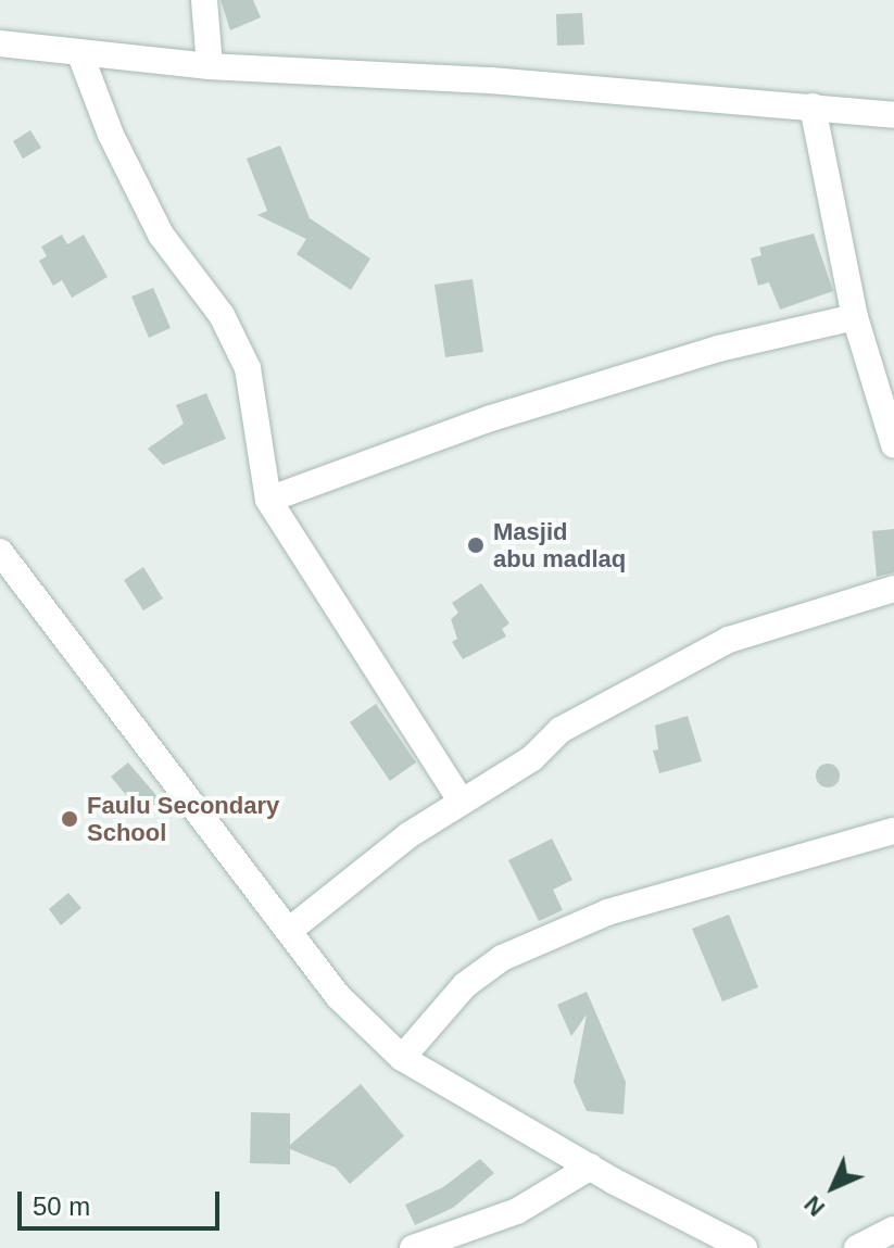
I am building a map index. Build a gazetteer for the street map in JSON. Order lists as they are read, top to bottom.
{
  "places": ["Masjid abu madlaq", "Faulu Secondary School"],
  "scale_bar": "50 m",
  "north": "bottom left"
}
